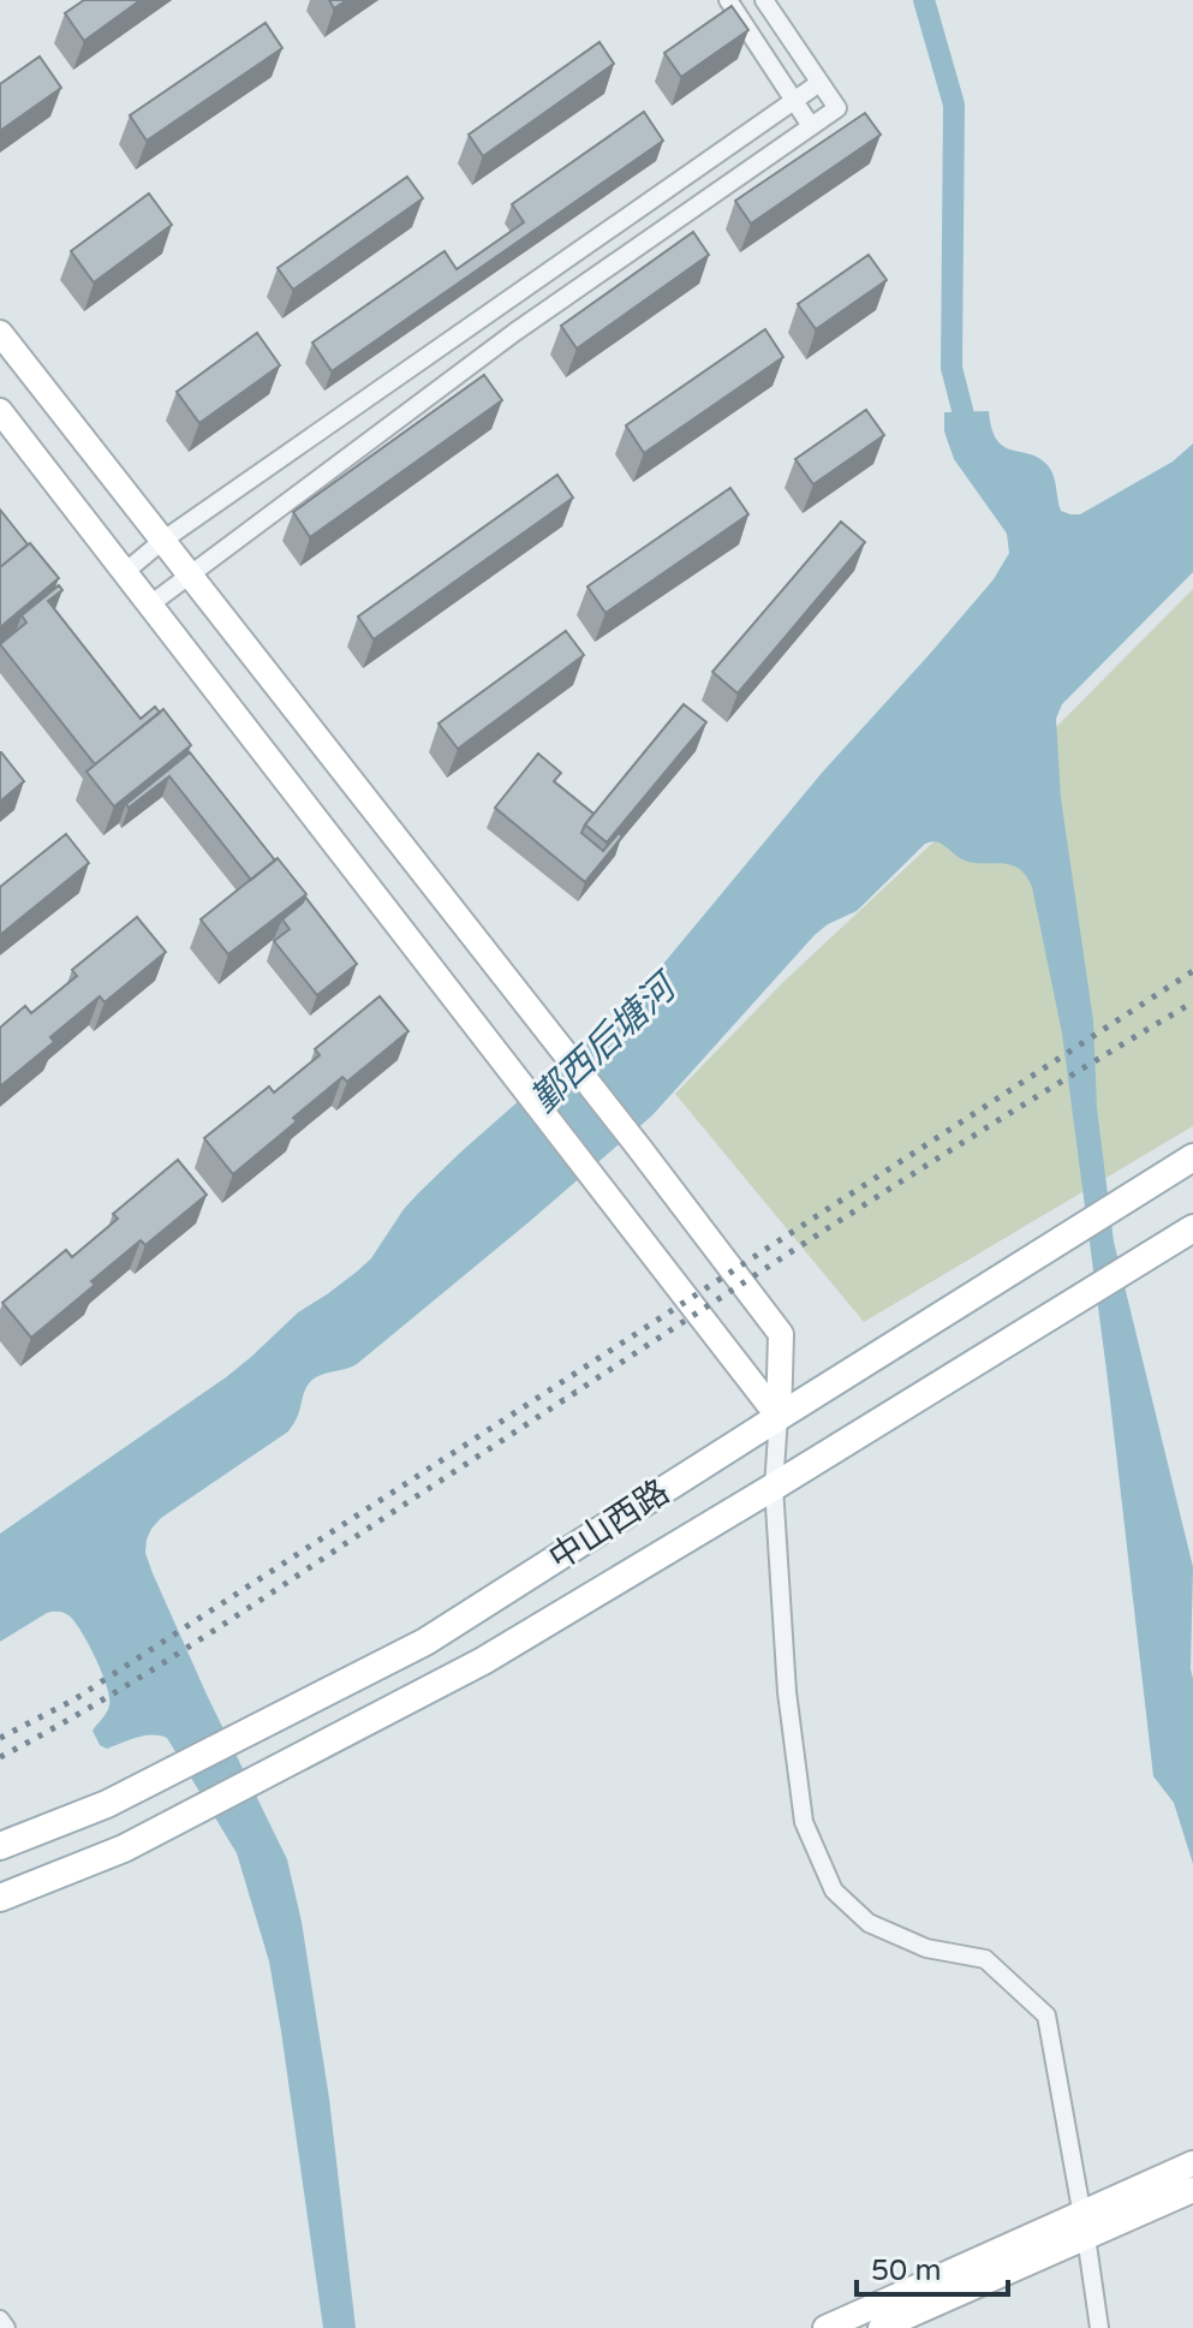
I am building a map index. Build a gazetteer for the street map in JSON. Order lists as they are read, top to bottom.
{
  "streets": {
    "main road": ["中山西路"]
  },
  "water": ["鄞西后塘河"],
  "scale_bar": "50 m"
}
